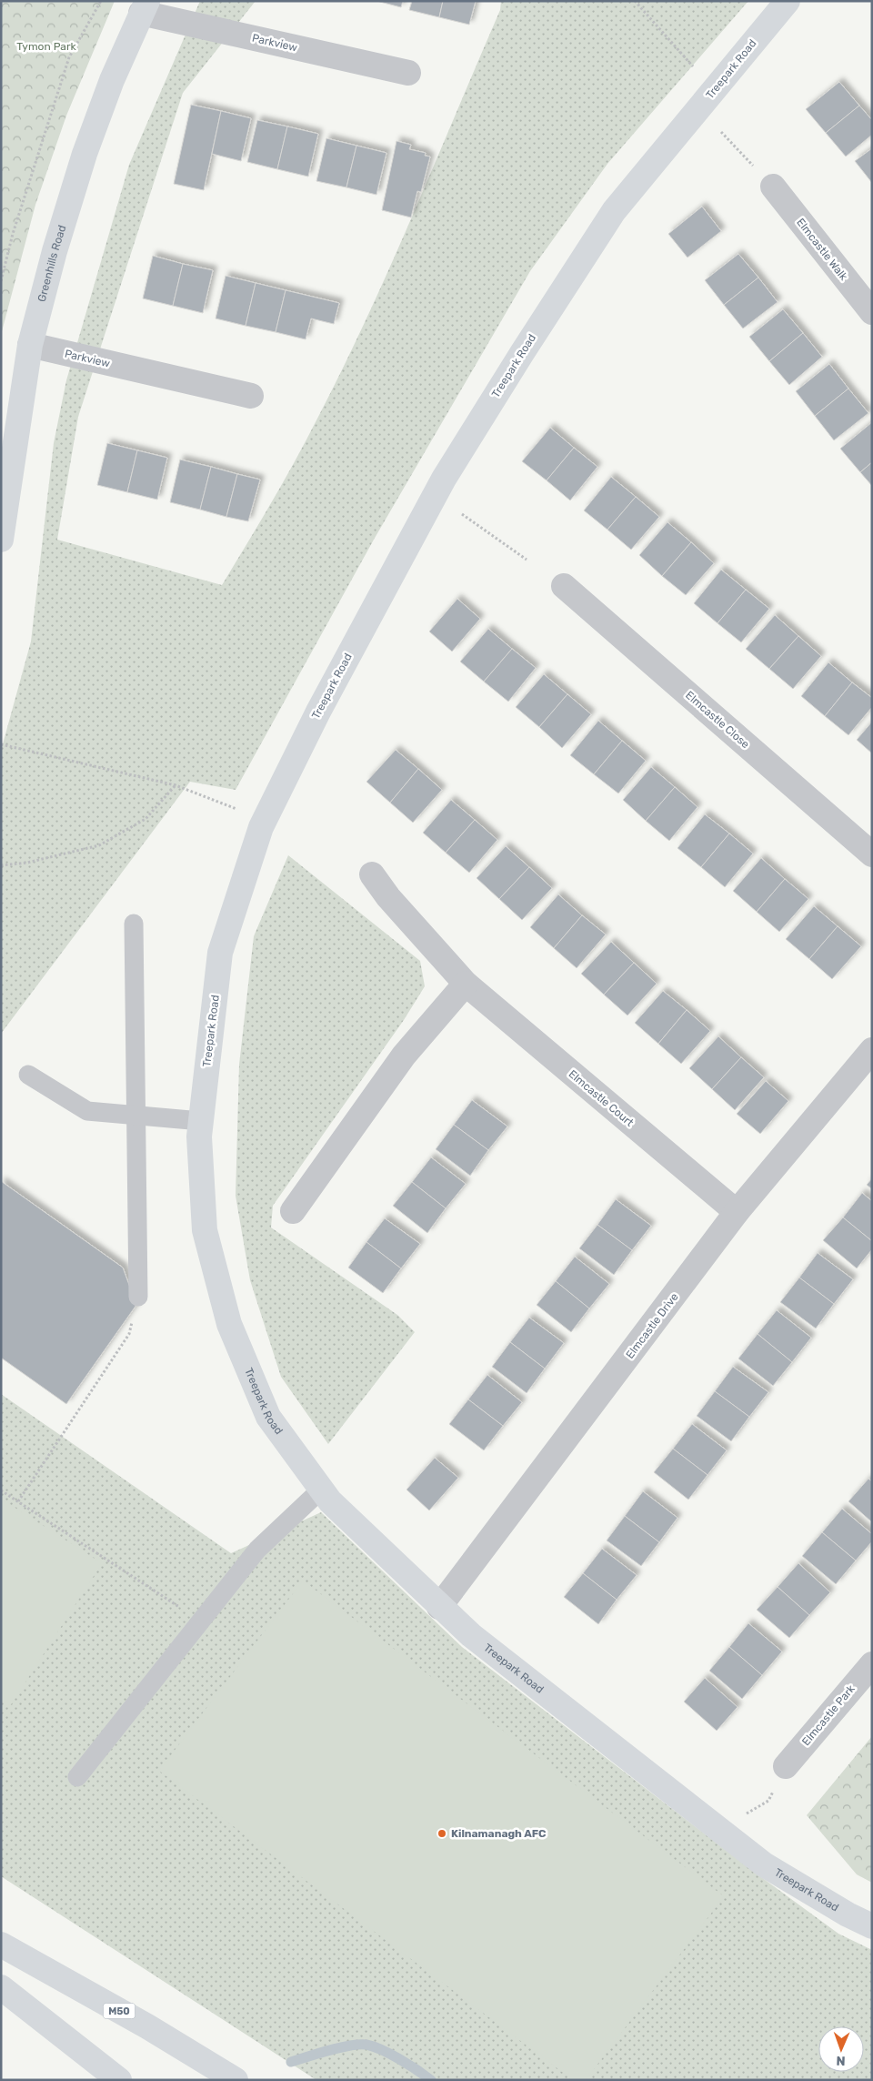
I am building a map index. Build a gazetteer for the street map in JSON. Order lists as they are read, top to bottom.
{
  "streets": {
    "main road": ["Treepark Road", "Greenhills Road", "M50"],
    "street": [
      "Parkview",
      "Elmcastle Walk",
      "Elmcastle Close",
      "Elmcastle Court",
      "Elmcastle Drive",
      "Elmcastle Park"
    ]
  },
  "crossings": [
    ["Parkview", "Greenhills Road"],
    ["Treepark Road", "Elmcastle Drive"],
    ["Elmcastle Court", "Elmcastle Drive"]
  ],
  "parks": ["Tymon Park"],
  "places": ["Kilnamanagh AFC"],
  "north": "bottom"
}
